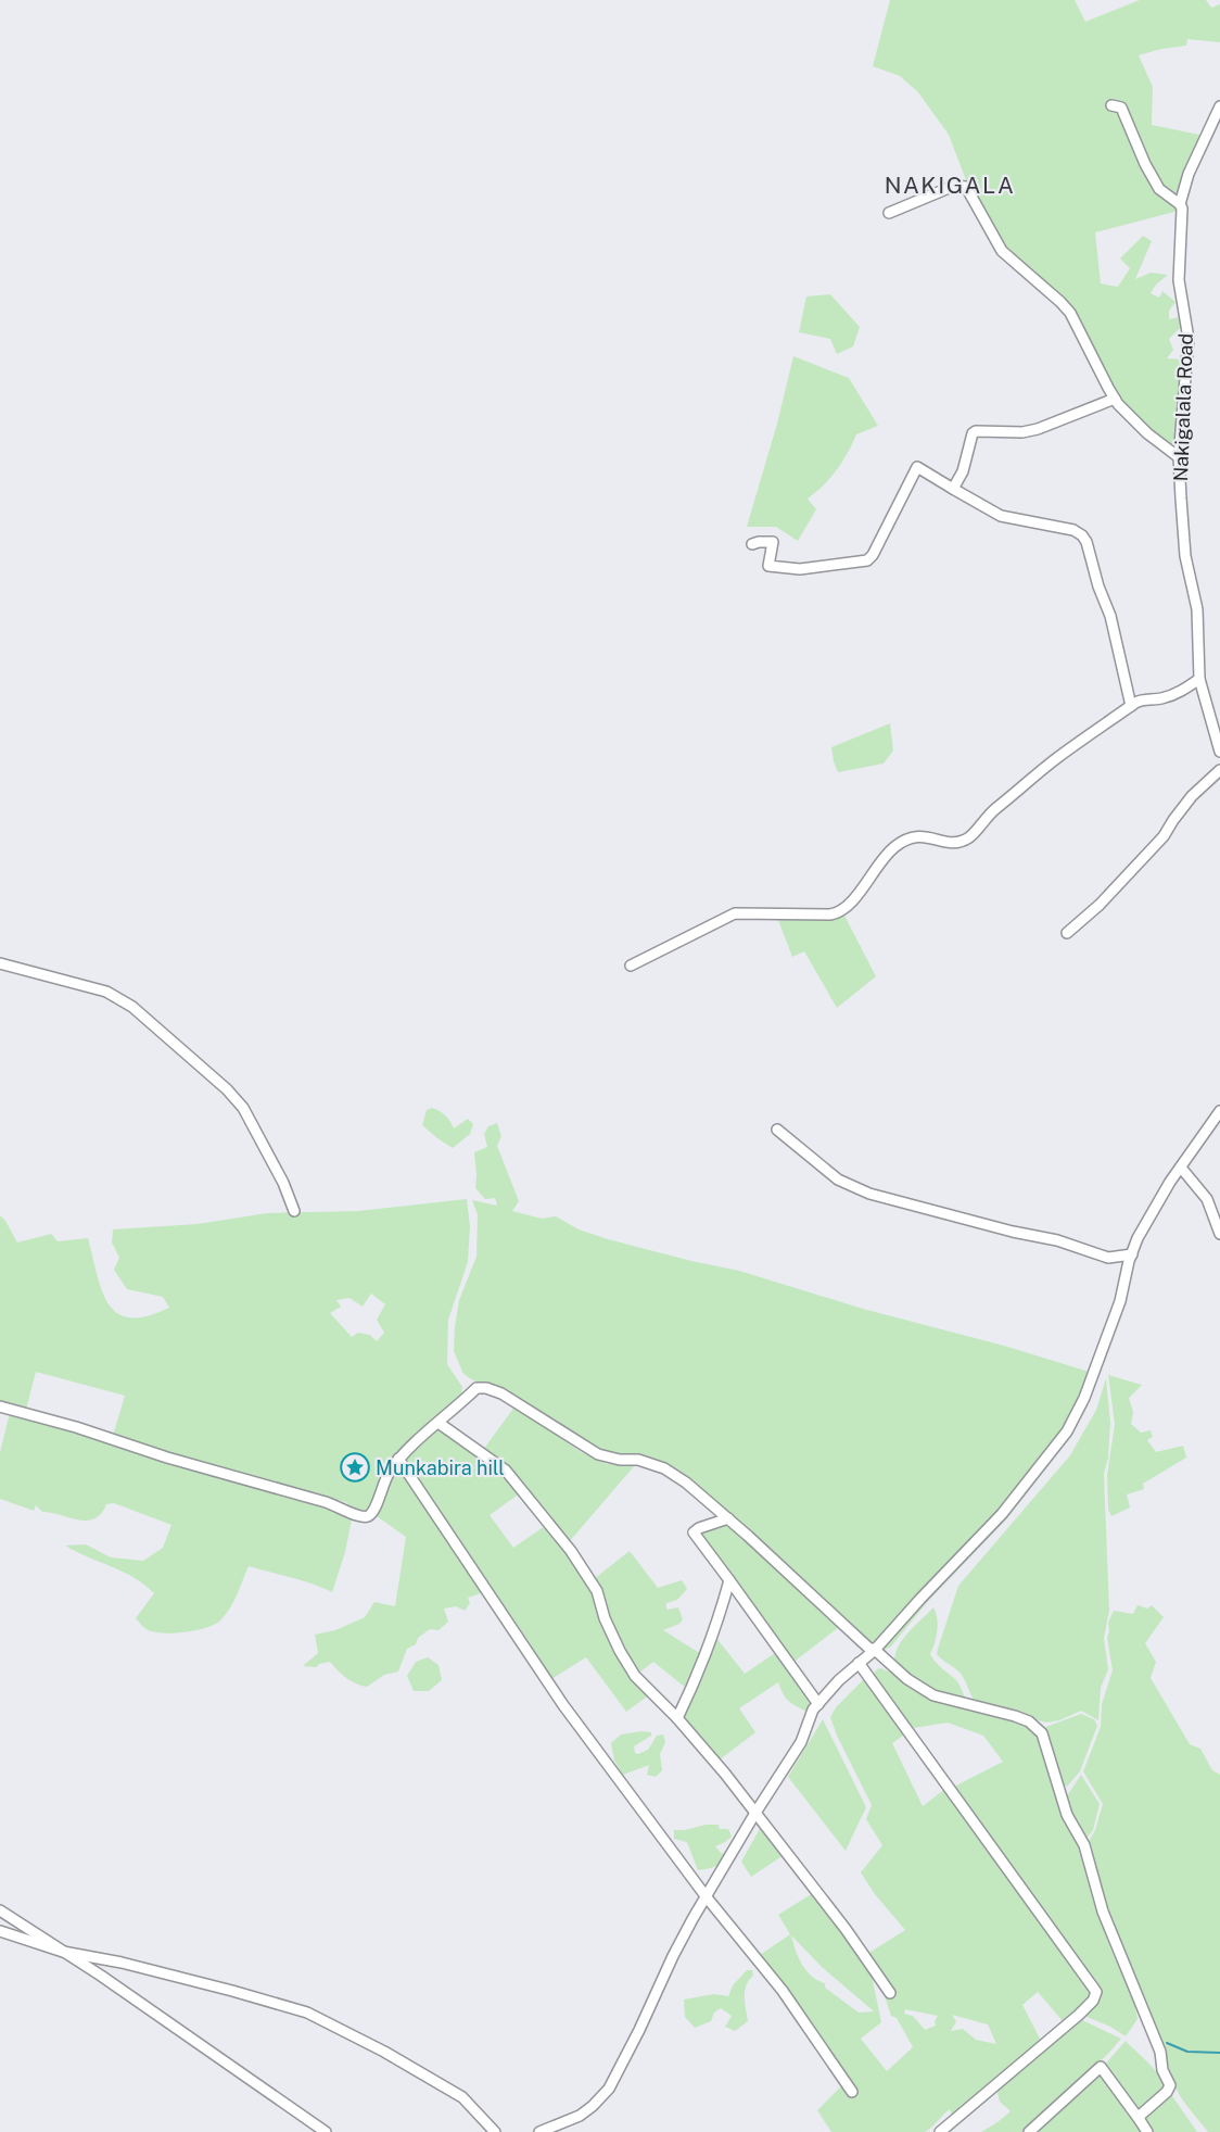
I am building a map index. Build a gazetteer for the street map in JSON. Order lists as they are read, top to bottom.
{
  "streets": {
    "street": ["Nakigalala Road"]
  },
  "districts": ["NAKIGALA"],
  "places": {
    "place": ["Munkabira hill"]
  }
}
